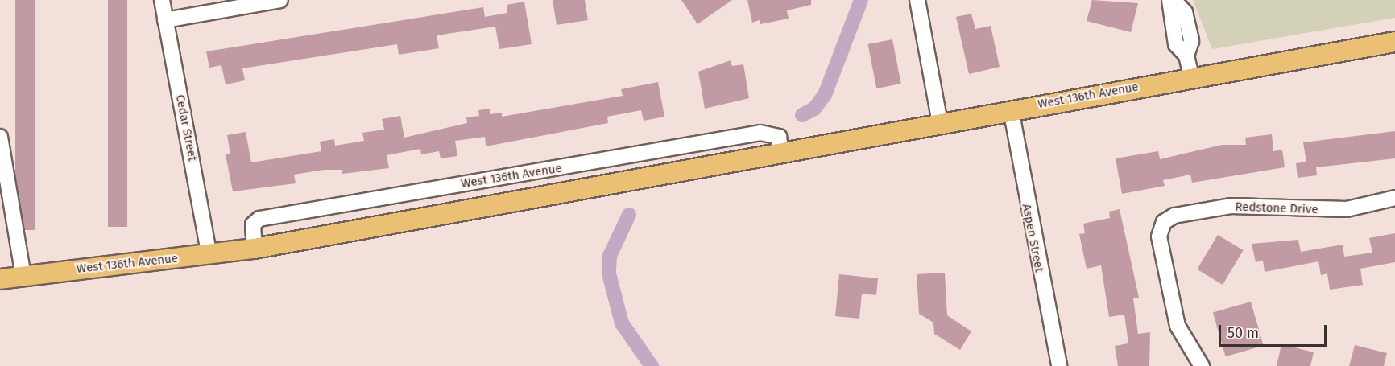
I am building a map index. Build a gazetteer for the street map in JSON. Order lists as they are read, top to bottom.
{
  "streets": {
    "main road": ["West 136th Avenue"],
    "street": ["Cedar Street", "Redstone Drive", "Aspen Street"]
  },
  "crossings": [
    ["West 136th Avenue", "Cedar Street"],
    ["West 136th Avenue", "Aspen Street"]
  ],
  "scale_bar": "50 m"
}
